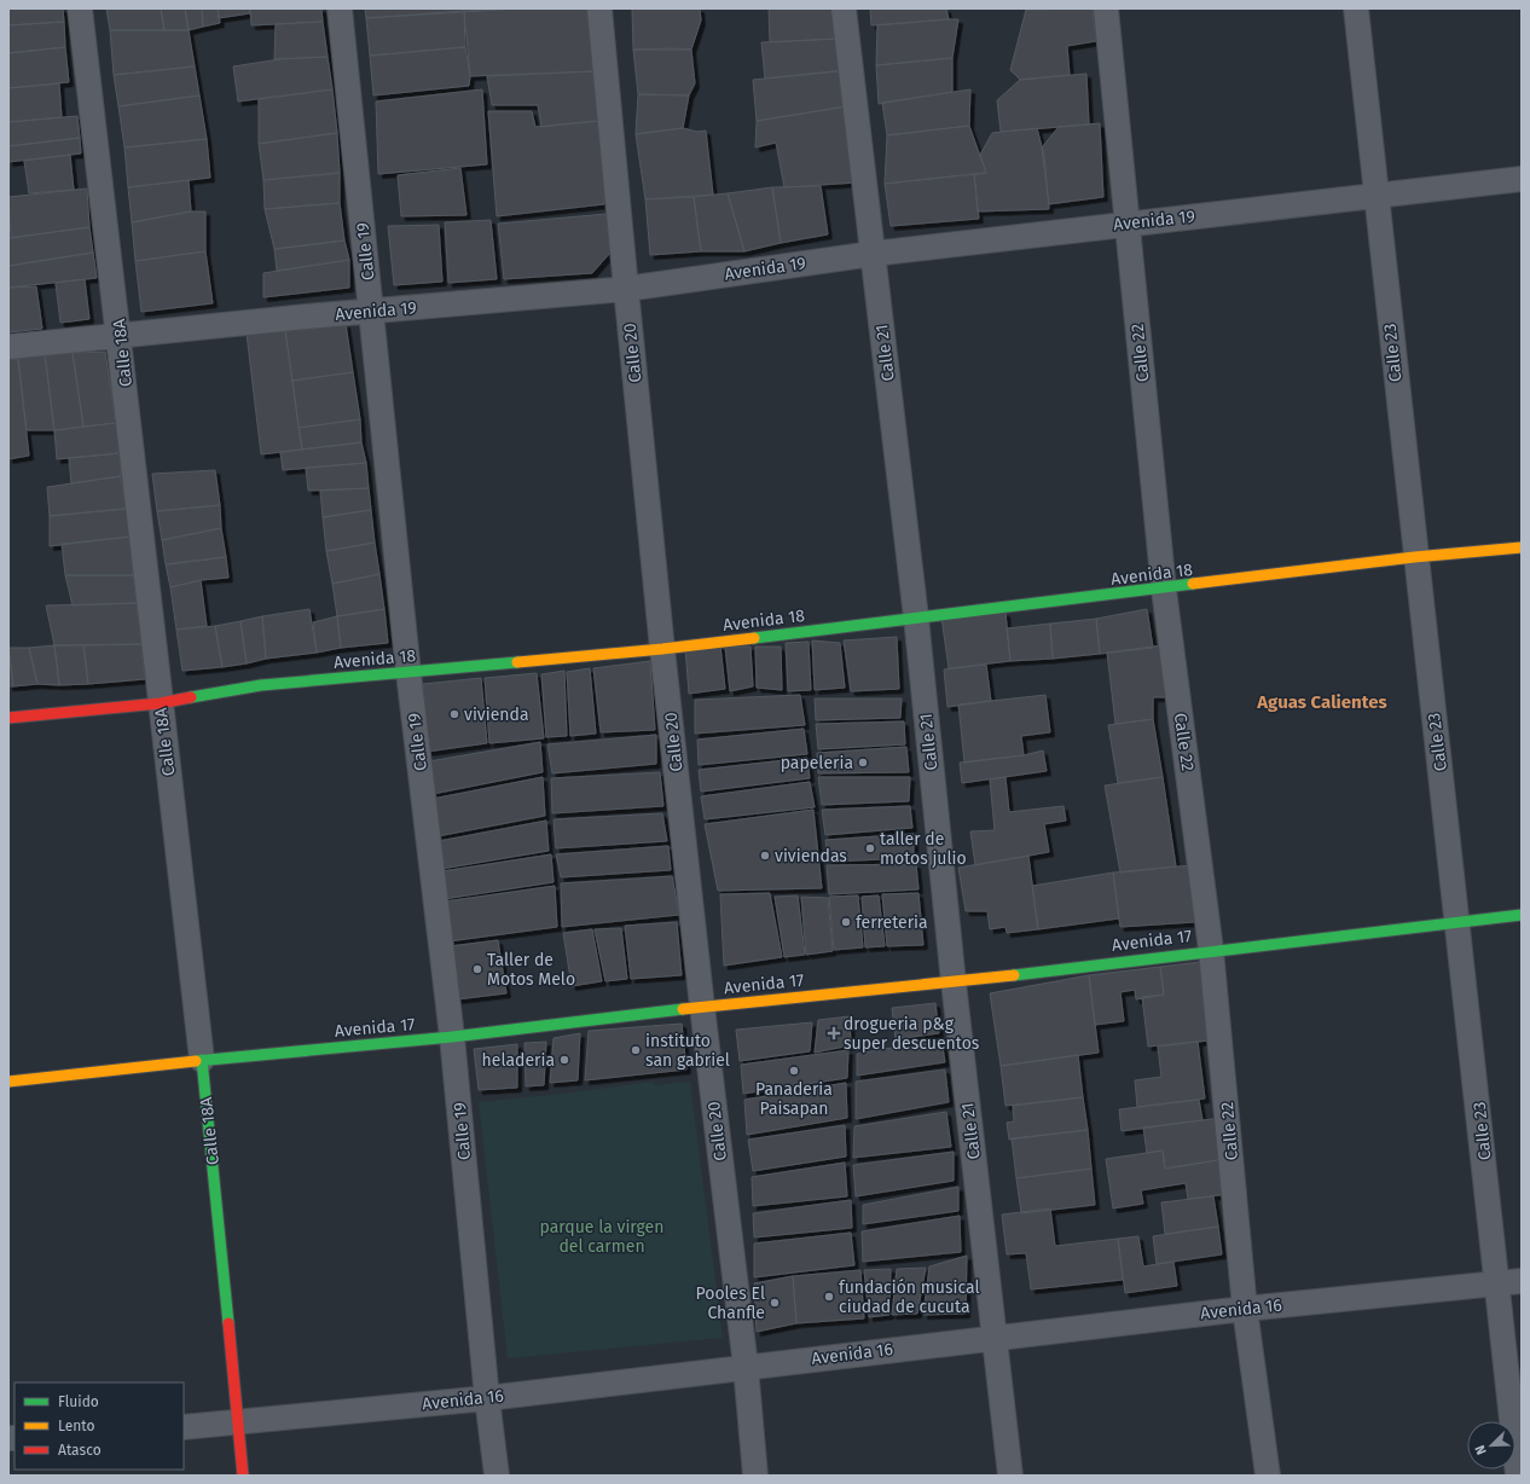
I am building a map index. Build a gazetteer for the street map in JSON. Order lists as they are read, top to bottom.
{
  "streets": {
    "street": [
      "Avenida 19",
      "Calle 19",
      "Calle 18A",
      "Calle 20",
      "Calle 21",
      "Calle 22",
      "Calle 23",
      "Avenida 18",
      "Avenida 17",
      "Avenida 16"
    ]
  },
  "crossings": [
    ["Avenida 19", "Calle 19"],
    ["Avenida 19", "Calle 18A"],
    ["Avenida 19", "Calle 20"],
    ["Avenida 19", "Calle 21"],
    ["Avenida 19", "Calle 22"],
    ["Avenida 19", "Calle 23"],
    ["Calle 19", "Avenida 18"],
    ["Calle 19", "Avenida 17"],
    ["Calle 19", "Avenida 16"],
    ["Calle 18A", "Avenida 18"],
    ["Calle 18A", "Avenida 17"],
    ["Calle 18A", "Avenida 16"],
    ["Calle 20", "Avenida 18"],
    ["Calle 20", "Avenida 17"],
    ["Calle 20", "Avenida 16"],
    ["Calle 21", "Avenida 18"],
    ["Calle 21", "Avenida 17"],
    ["Calle 21", "Avenida 16"],
    ["Calle 22", "Avenida 18"],
    ["Calle 22", "Avenida 17"],
    ["Calle 22", "Avenida 16"],
    ["Calle 23", "Avenida 18"],
    ["Calle 23", "Avenida 17"],
    ["Calle 23", "Avenida 16"]
  ],
  "districts": ["Aguas Calientes"],
  "parks": ["parque la virgen del carmen"],
  "places": {
    "other": [
      "vivienda",
      "papeleria",
      "taller de motos julio",
      "viviendas",
      "ferreteria",
      "Taller de Motos Melo",
      "instituto san gabriel",
      "heladeria",
      "Panaderia Paisapan",
      "fundación musical ciudad de cucuta",
      "Pooles El Chanfle"
    ],
    "health": ["drogueria p&g super descuentos"]
  },
  "legend": ["Fluido", "Lento", "Atasco"],
  "north": "bottom left"
}
